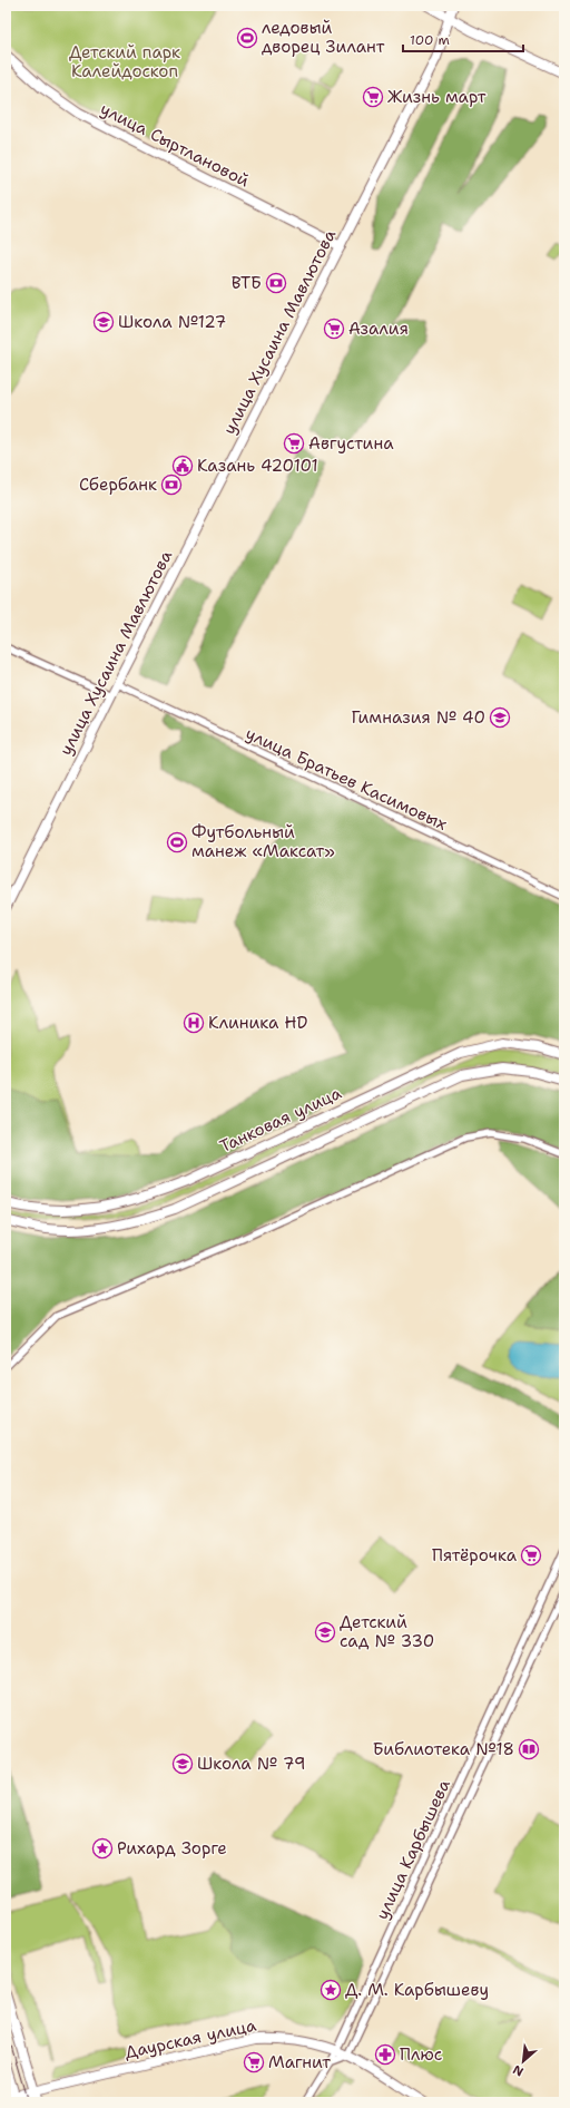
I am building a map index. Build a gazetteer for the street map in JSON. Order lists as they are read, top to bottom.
{
  "streets": {
    "street": [
      "улица Сыртлановой",
      "улица Хусаина Мавлютова",
      "улица Братьев Касимовых",
      "Танковая улица",
      "улица Карбышева",
      "Даурская улица"
    ]
  },
  "crossings": [
    ["улица Сыртлановой", "улица Хусаина Мавлютова"],
    ["улица Хусаина Мавлютова", "улица Братьев Касимовых"],
    ["улица Карбышева", "Даурская улица"]
  ],
  "parks": ["Детский парк Калейдоскоп"],
  "places": {
    "sports": ["ледовый дворец Зилант", "Футбольный манеж «Максат»"],
    "supermarket": [
      "Жизнь март",
      "Азалия",
      "Августина",
      "Пятёрочка",
      "Магнит"
    ],
    "bank": ["ВТБ", "Сбербанк"],
    "school or university": [
      "Школа №127",
      "Гимназия № 40",
      "Детский сад № 330",
      "Школа № 79"
    ],
    "public building": ["Казань 420101"],
    "hospital": ["Клиника HD"],
    "library": ["Библиотека №18"],
    "place": ["Рихард Зорге", "Д. М. Карбышеву"],
    "pharmacy": ["Плюс"]
  },
  "scale_bar": "100 m",
  "north": "bottom left"
}
